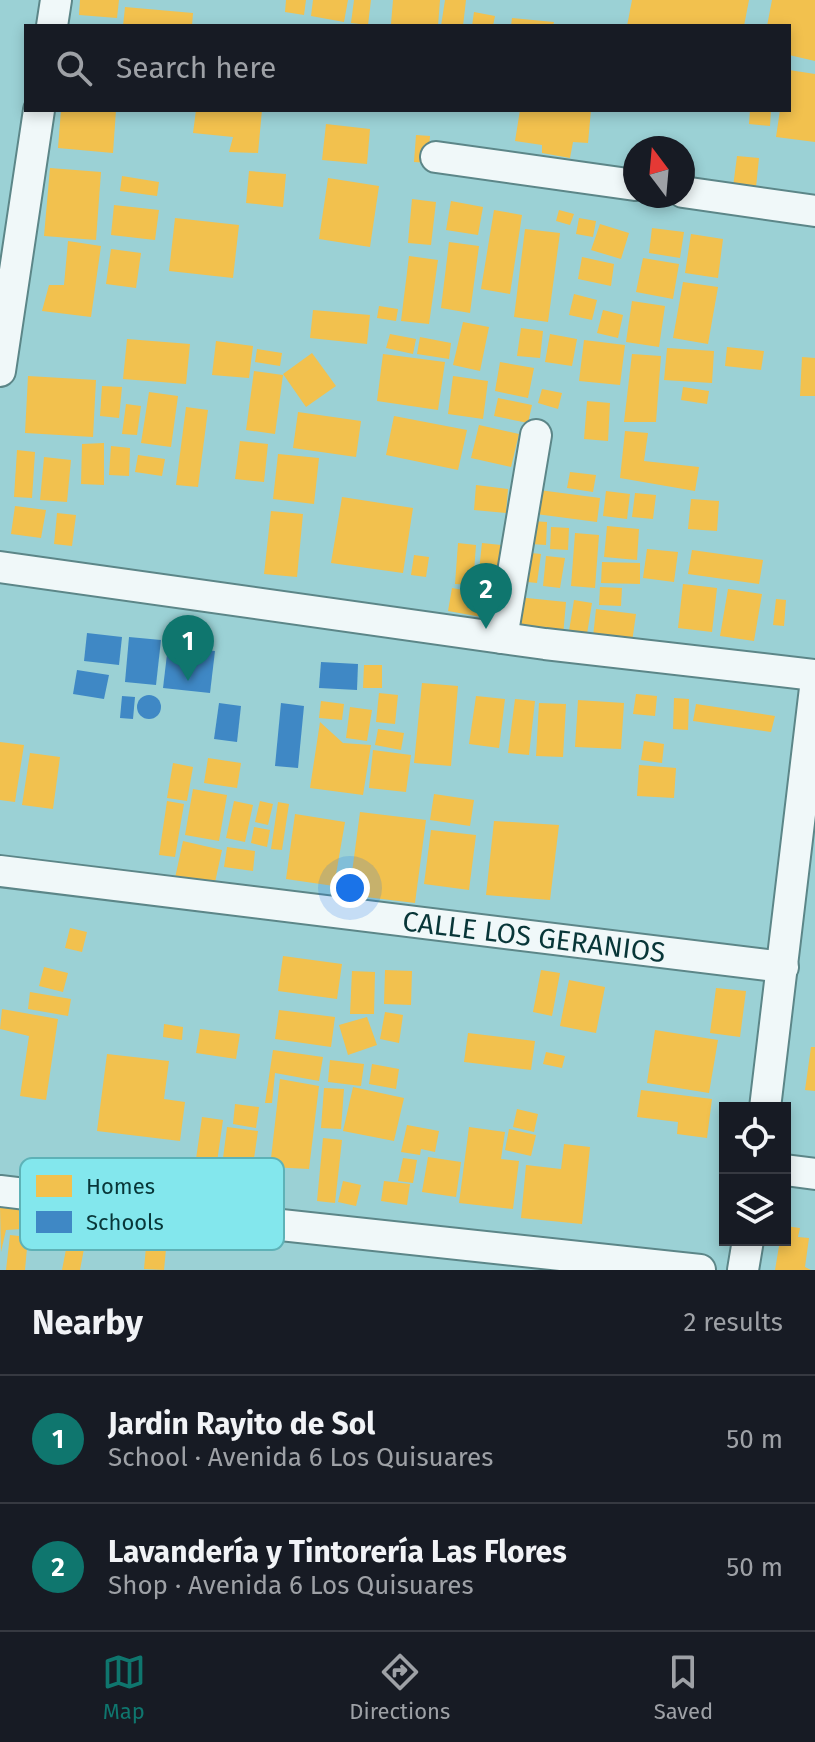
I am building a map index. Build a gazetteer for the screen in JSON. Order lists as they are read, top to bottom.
{
  "streets": {
    "street": ["CALLE LOS GERANIOS"]
  },
  "legend": ["Homes", "Schools"],
  "north": "top",
  "page": {
    "search": "Search here",
    "pins": ["2", "1"],
    "heading": ["Nearby", "2 results"],
    "list": [
      {
        "mark": "1",
        "name": "Jardin Rayito de Sol",
        "note": "School · Avenida 6 Los Quisuares",
        "value": "50 m"
      },
      {
        "mark": "2",
        "name": "Lavandería y Tintorería Las Flores",
        "note": "Shop · Avenida 6 Los Quisuares",
        "value": "50 m"
      }
    ],
    "nav": ["Map", "Directions", "Saved"]
  }
}
